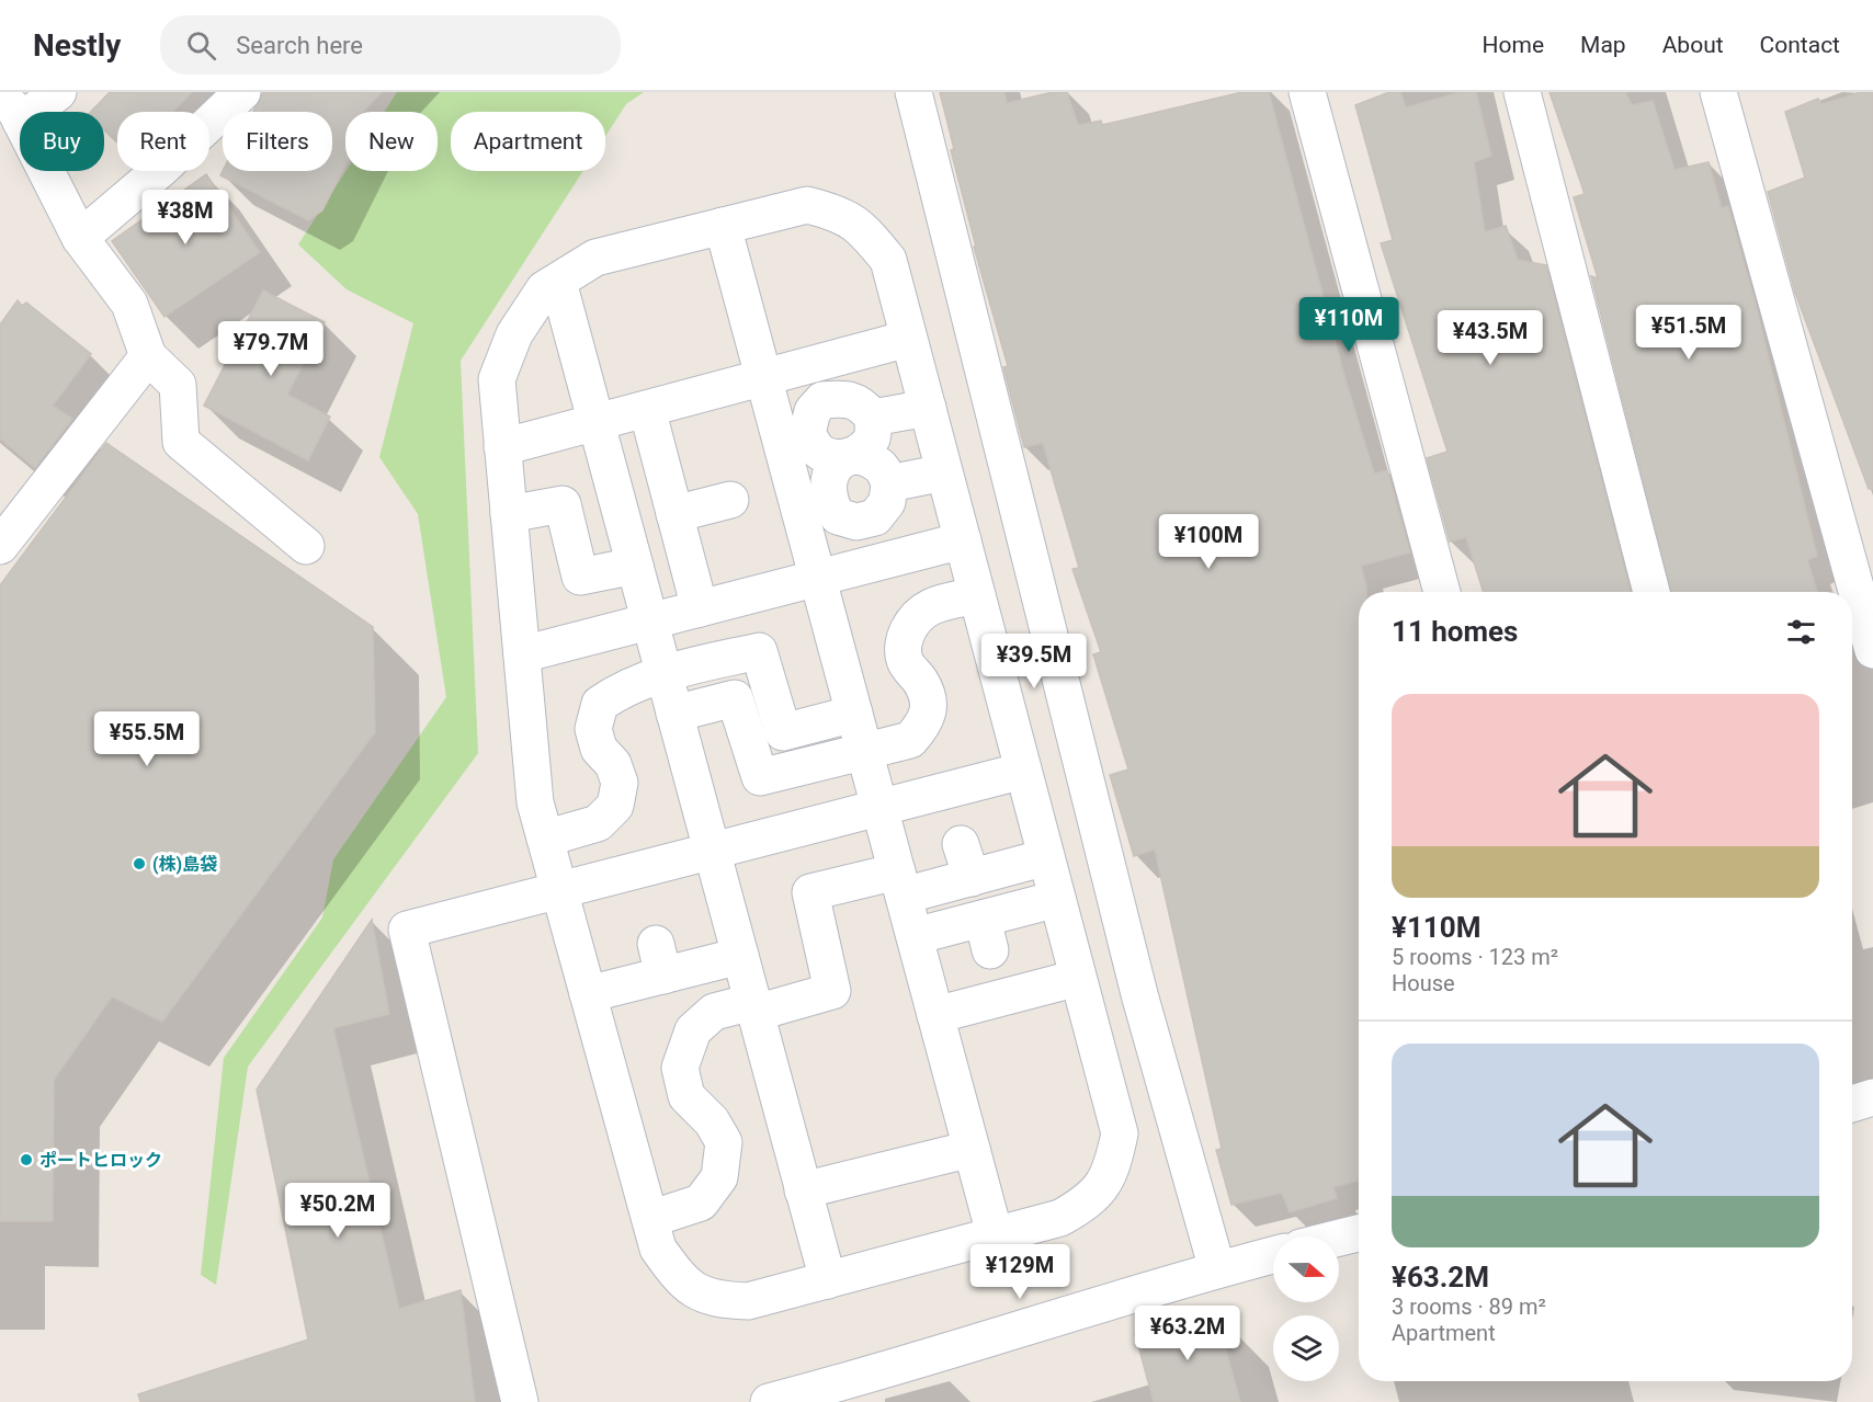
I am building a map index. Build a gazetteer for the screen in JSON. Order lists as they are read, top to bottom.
{
  "places": ["(株)島袋", "ポートヒロック"],
  "north": "right",
  "page": {
    "header": "Nestly",
    "search": "Search here",
    "nav": [
      "Home",
      "Map",
      "About",
      "Contact"
    ],
    "chip": [
      "Buy",
      "Rent",
      "Filters",
      "New",
      "Apartment"
    ],
    "price": [
      "¥38M",
      "¥110M",
      "¥51.5M",
      "¥43.5M",
      "¥79.7M",
      "¥100M",
      "¥39.5M",
      "¥55.5M",
      "¥50.2M",
      "¥129M",
      "¥63.2M"
    ],
    "heading": "11 homes",
    "list": [
      {
        "name": "¥110M",
        "note": "5 rooms · 123 m² · House"
      },
      {
        "name": "¥63.2M",
        "note": "3 rooms · 89 m² · Apartment"
      }
    ]
  }
}
